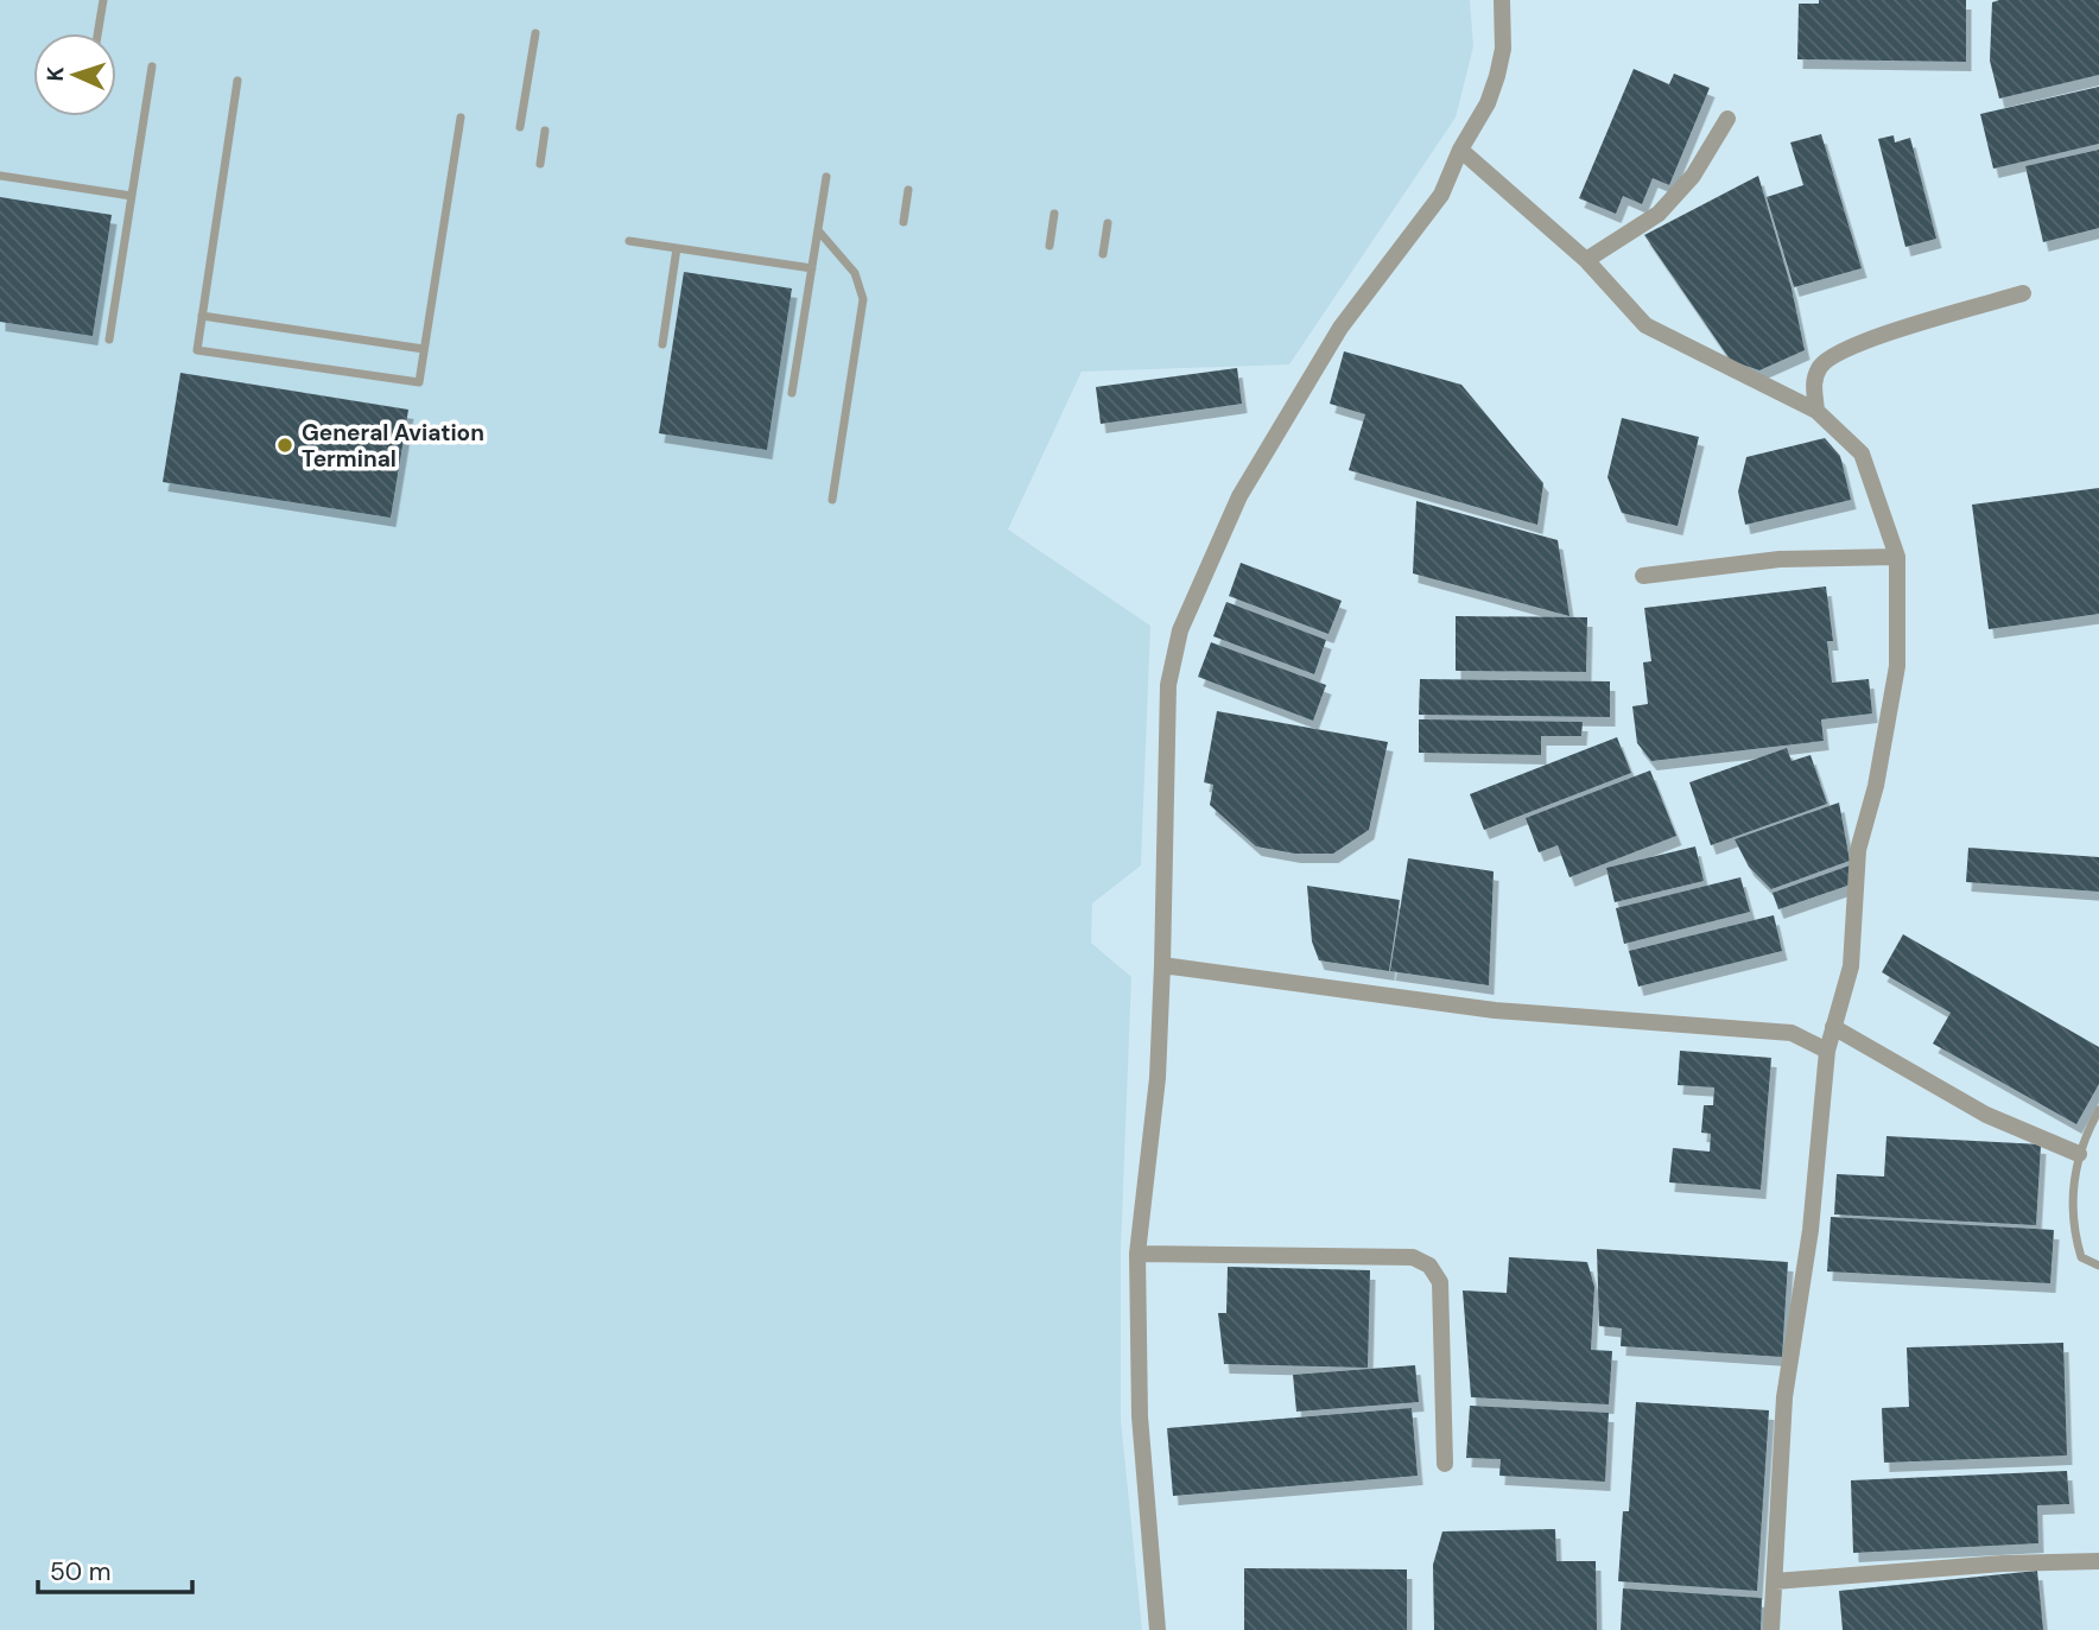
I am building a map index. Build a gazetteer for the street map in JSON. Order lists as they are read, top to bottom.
{
  "places": ["General Aviation Terminal"],
  "scale_bar": "50 m",
  "north": "left"
}
